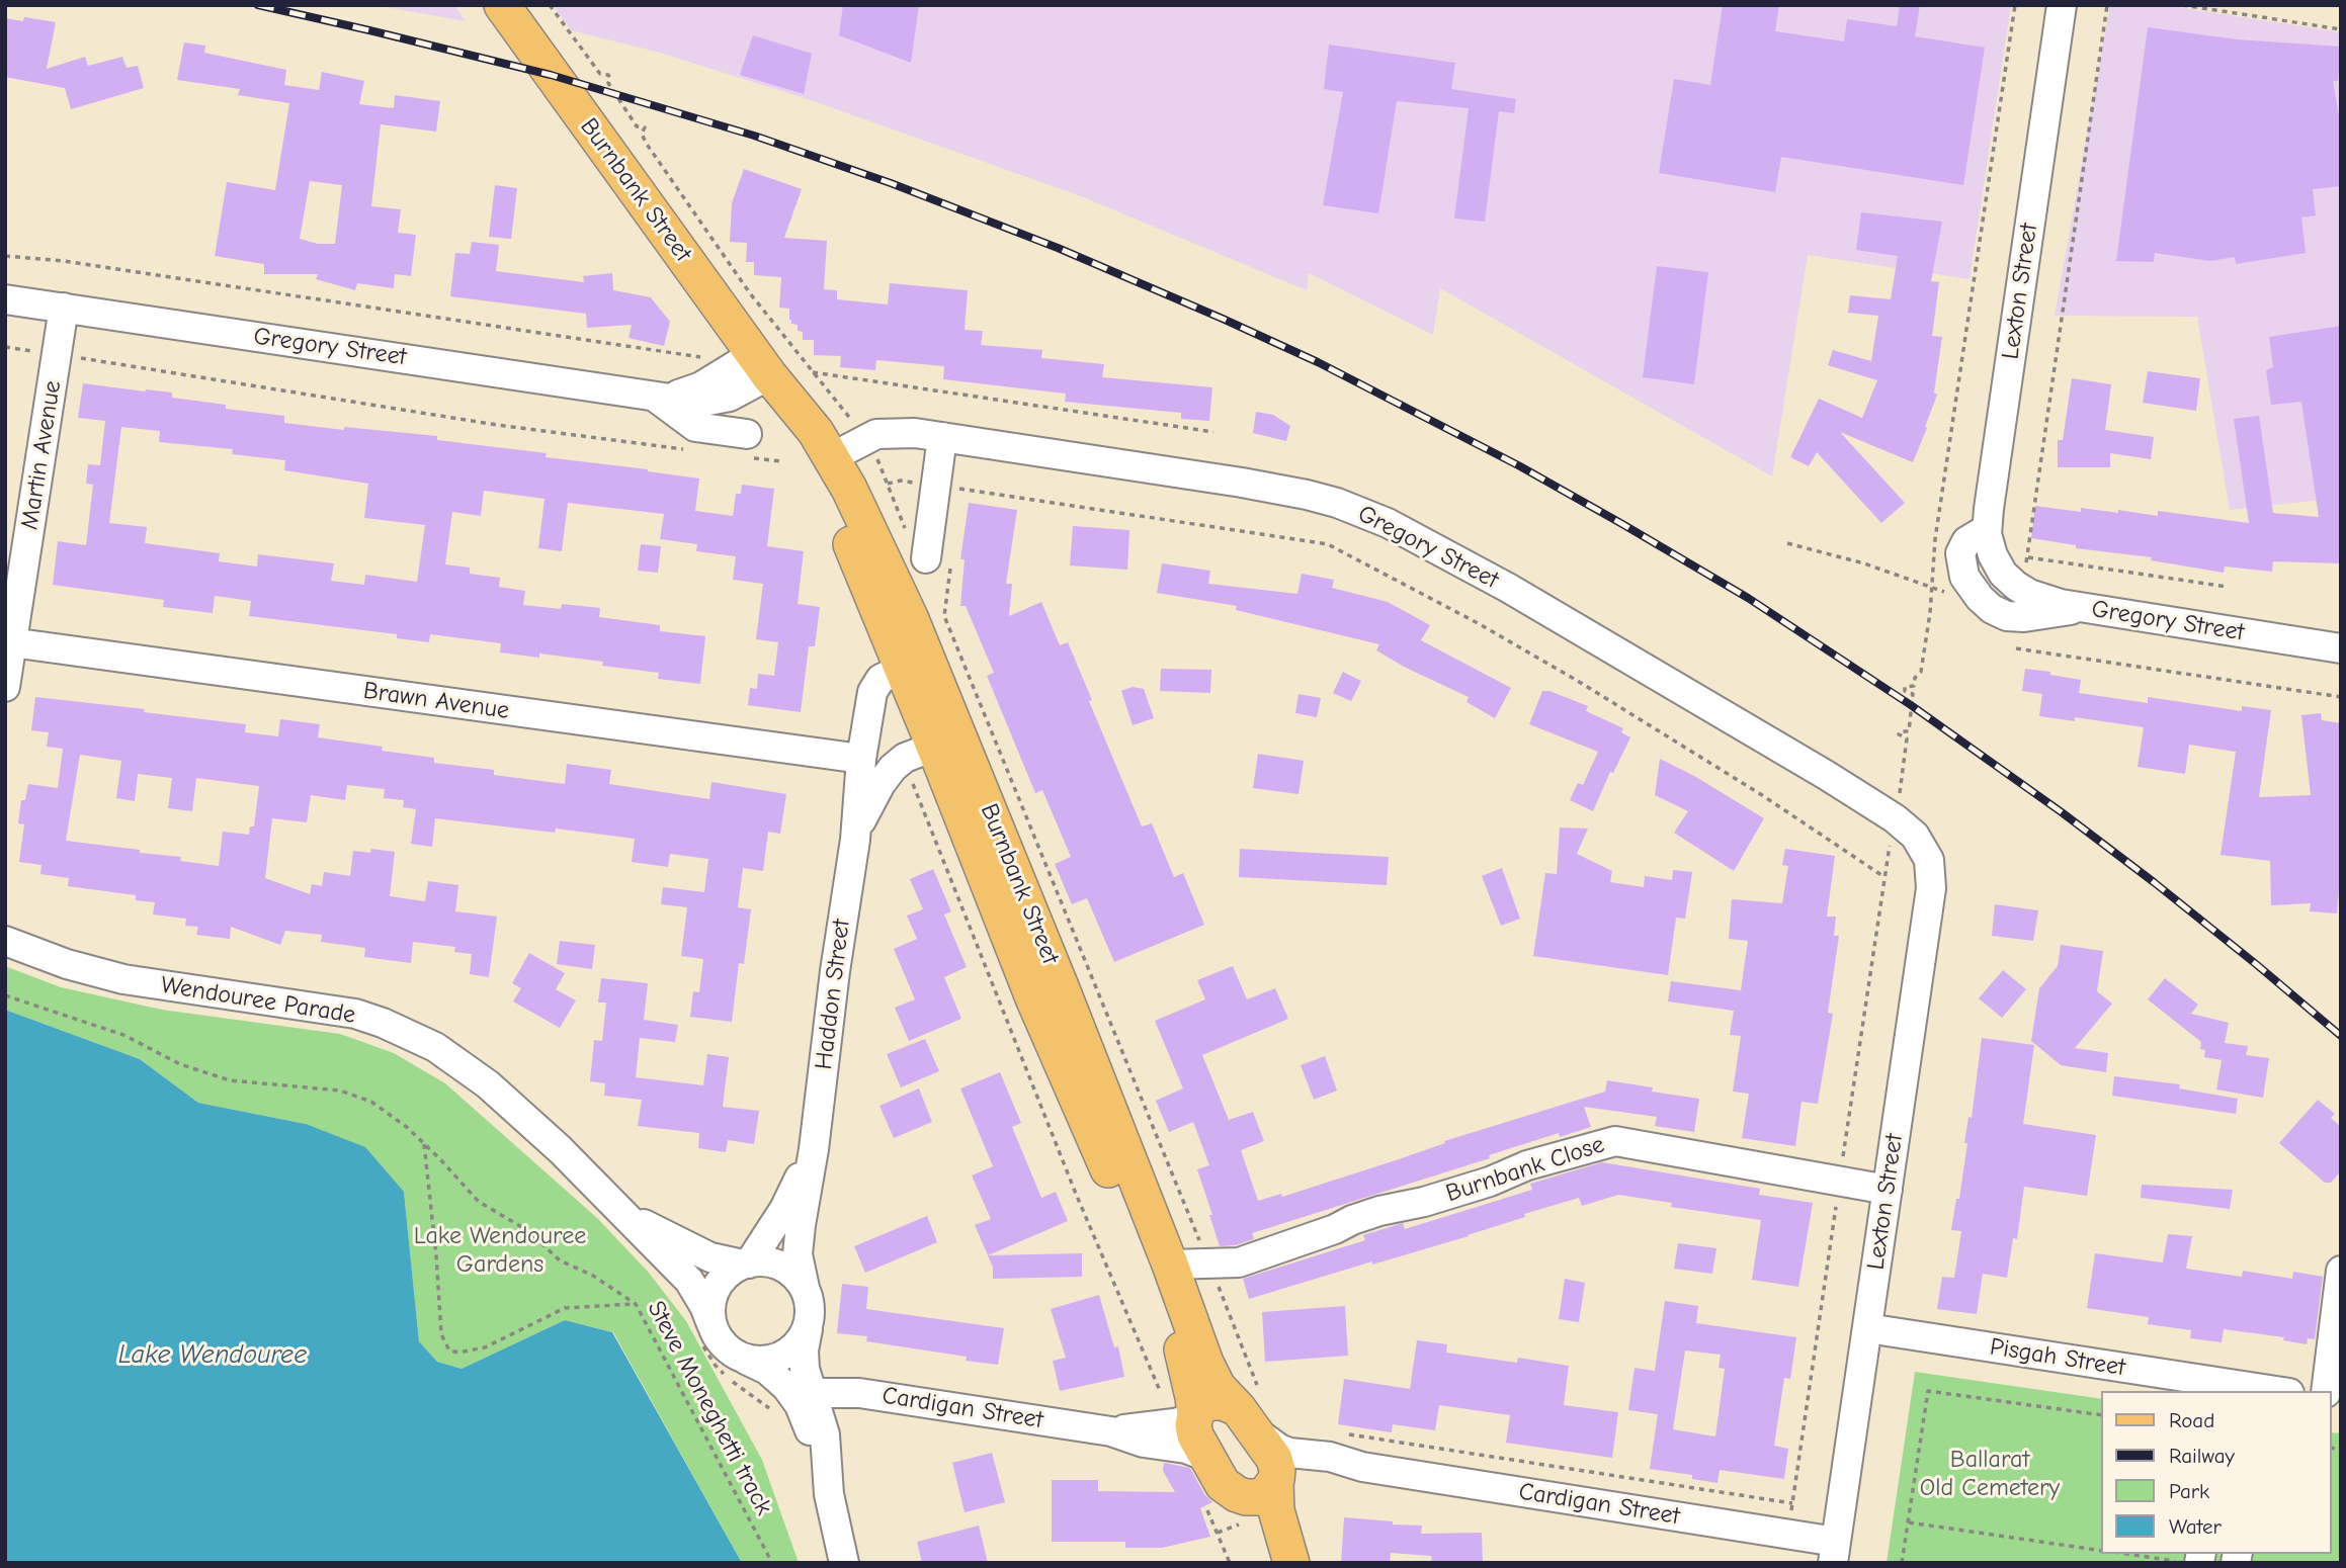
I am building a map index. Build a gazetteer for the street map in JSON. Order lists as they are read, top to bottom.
{
  "streets": {
    "main road": ["Burnbank Street"],
    "street": [
      "Lexton Street",
      "Gregory Street",
      "Martin Avenue",
      "Brawn Avenue",
      "Haddon Street",
      "Wendouree Parade",
      "Burnbank Close",
      "Pisgah Street",
      "Cardigan Street"
    ],
    "path": ["Steve Moneghetti track"]
  },
  "crossings": [
    ["Burnbank Street", "Gregory Street"],
    ["Burnbank Street", "Haddon Street"],
    ["Burnbank Street", "Burnbank Close"],
    ["Burnbank Street", "Cardigan Street"],
    ["Lexton Street", "Gregory Street"],
    ["Lexton Street", "Burnbank Close"],
    ["Lexton Street", "Pisgah Street"],
    ["Lexton Street", "Cardigan Street"],
    ["Gregory Street", "Martin Avenue"],
    ["Martin Avenue", "Brawn Avenue"],
    ["Brawn Avenue", "Haddon Street"],
    ["Haddon Street", "Wendouree Parade"]
  ],
  "water": ["Lake Wendouree"],
  "parks": ["Lake Wendouree Gardens", "Ballarat Old Cemetery"],
  "legend": [
    "Road",
    "Railway",
    "Park",
    "Water"
  ]
}
